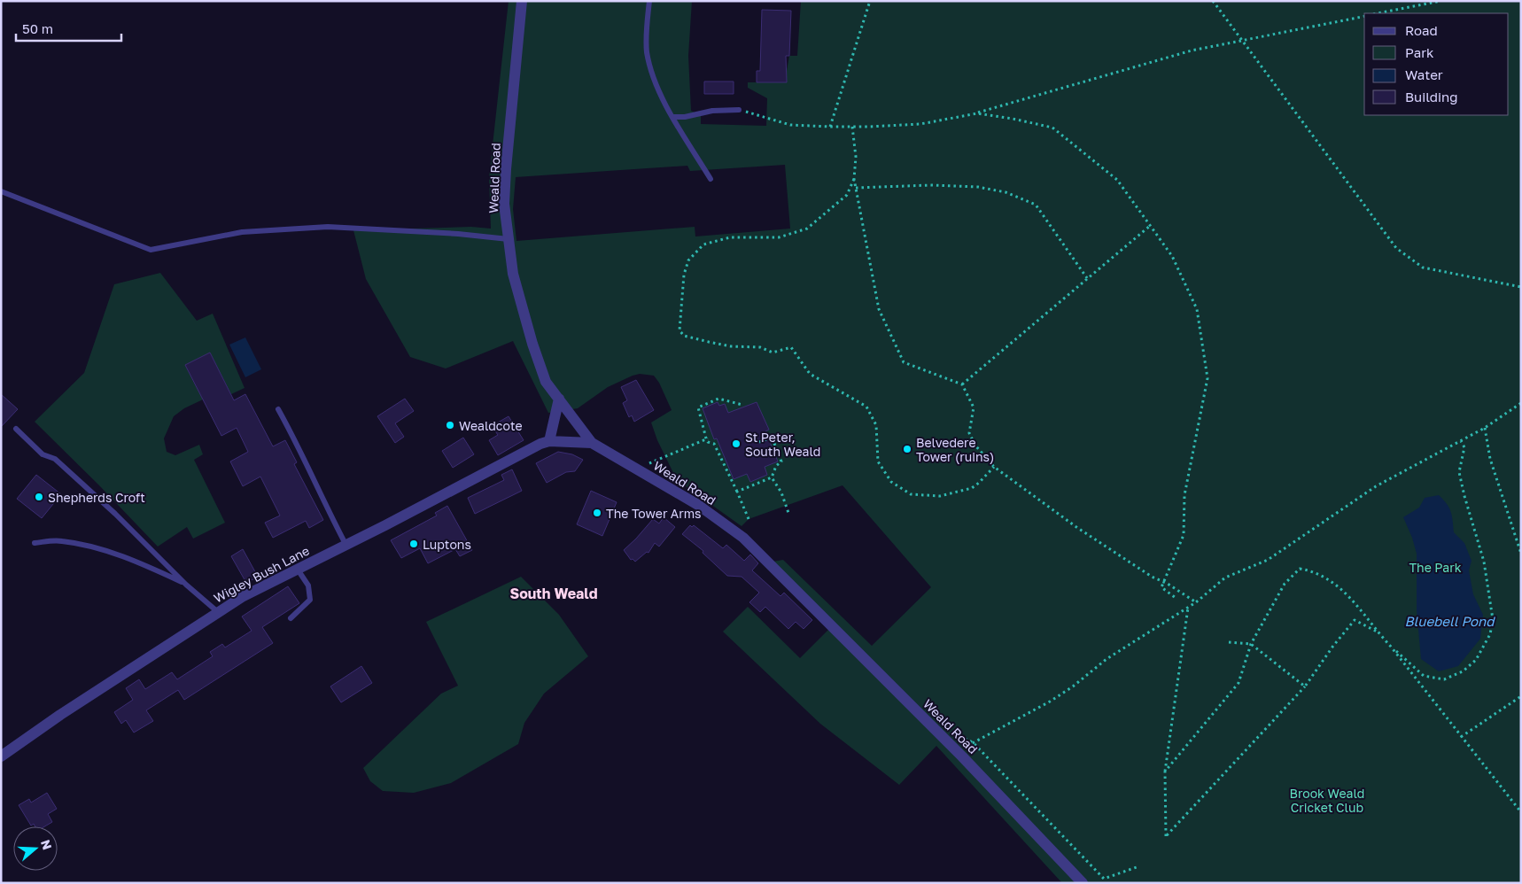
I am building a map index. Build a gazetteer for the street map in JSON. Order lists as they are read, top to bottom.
{
  "streets": {
    "street": ["Weald Road", "Wigley Bush Lane"]
  },
  "crossings": [
    ["Weald Road", "Wigley Bush Lane"]
  ],
  "districts": ["South Weald"],
  "water": ["Bluebell Pond"],
  "parks": ["The Park", "Brook Weald Cricket Club"],
  "places": [
    "Wealdcote",
    "St Peter, South Weald",
    "Belvedere Tower (ruins)",
    "Shepherds Croft",
    "The Tower Arms",
    "Luptons"
  ],
  "legend": [
    "Road",
    "Park",
    "Water",
    "Building"
  ],
  "scale_bar": "50 m",
  "north": "right"
}
